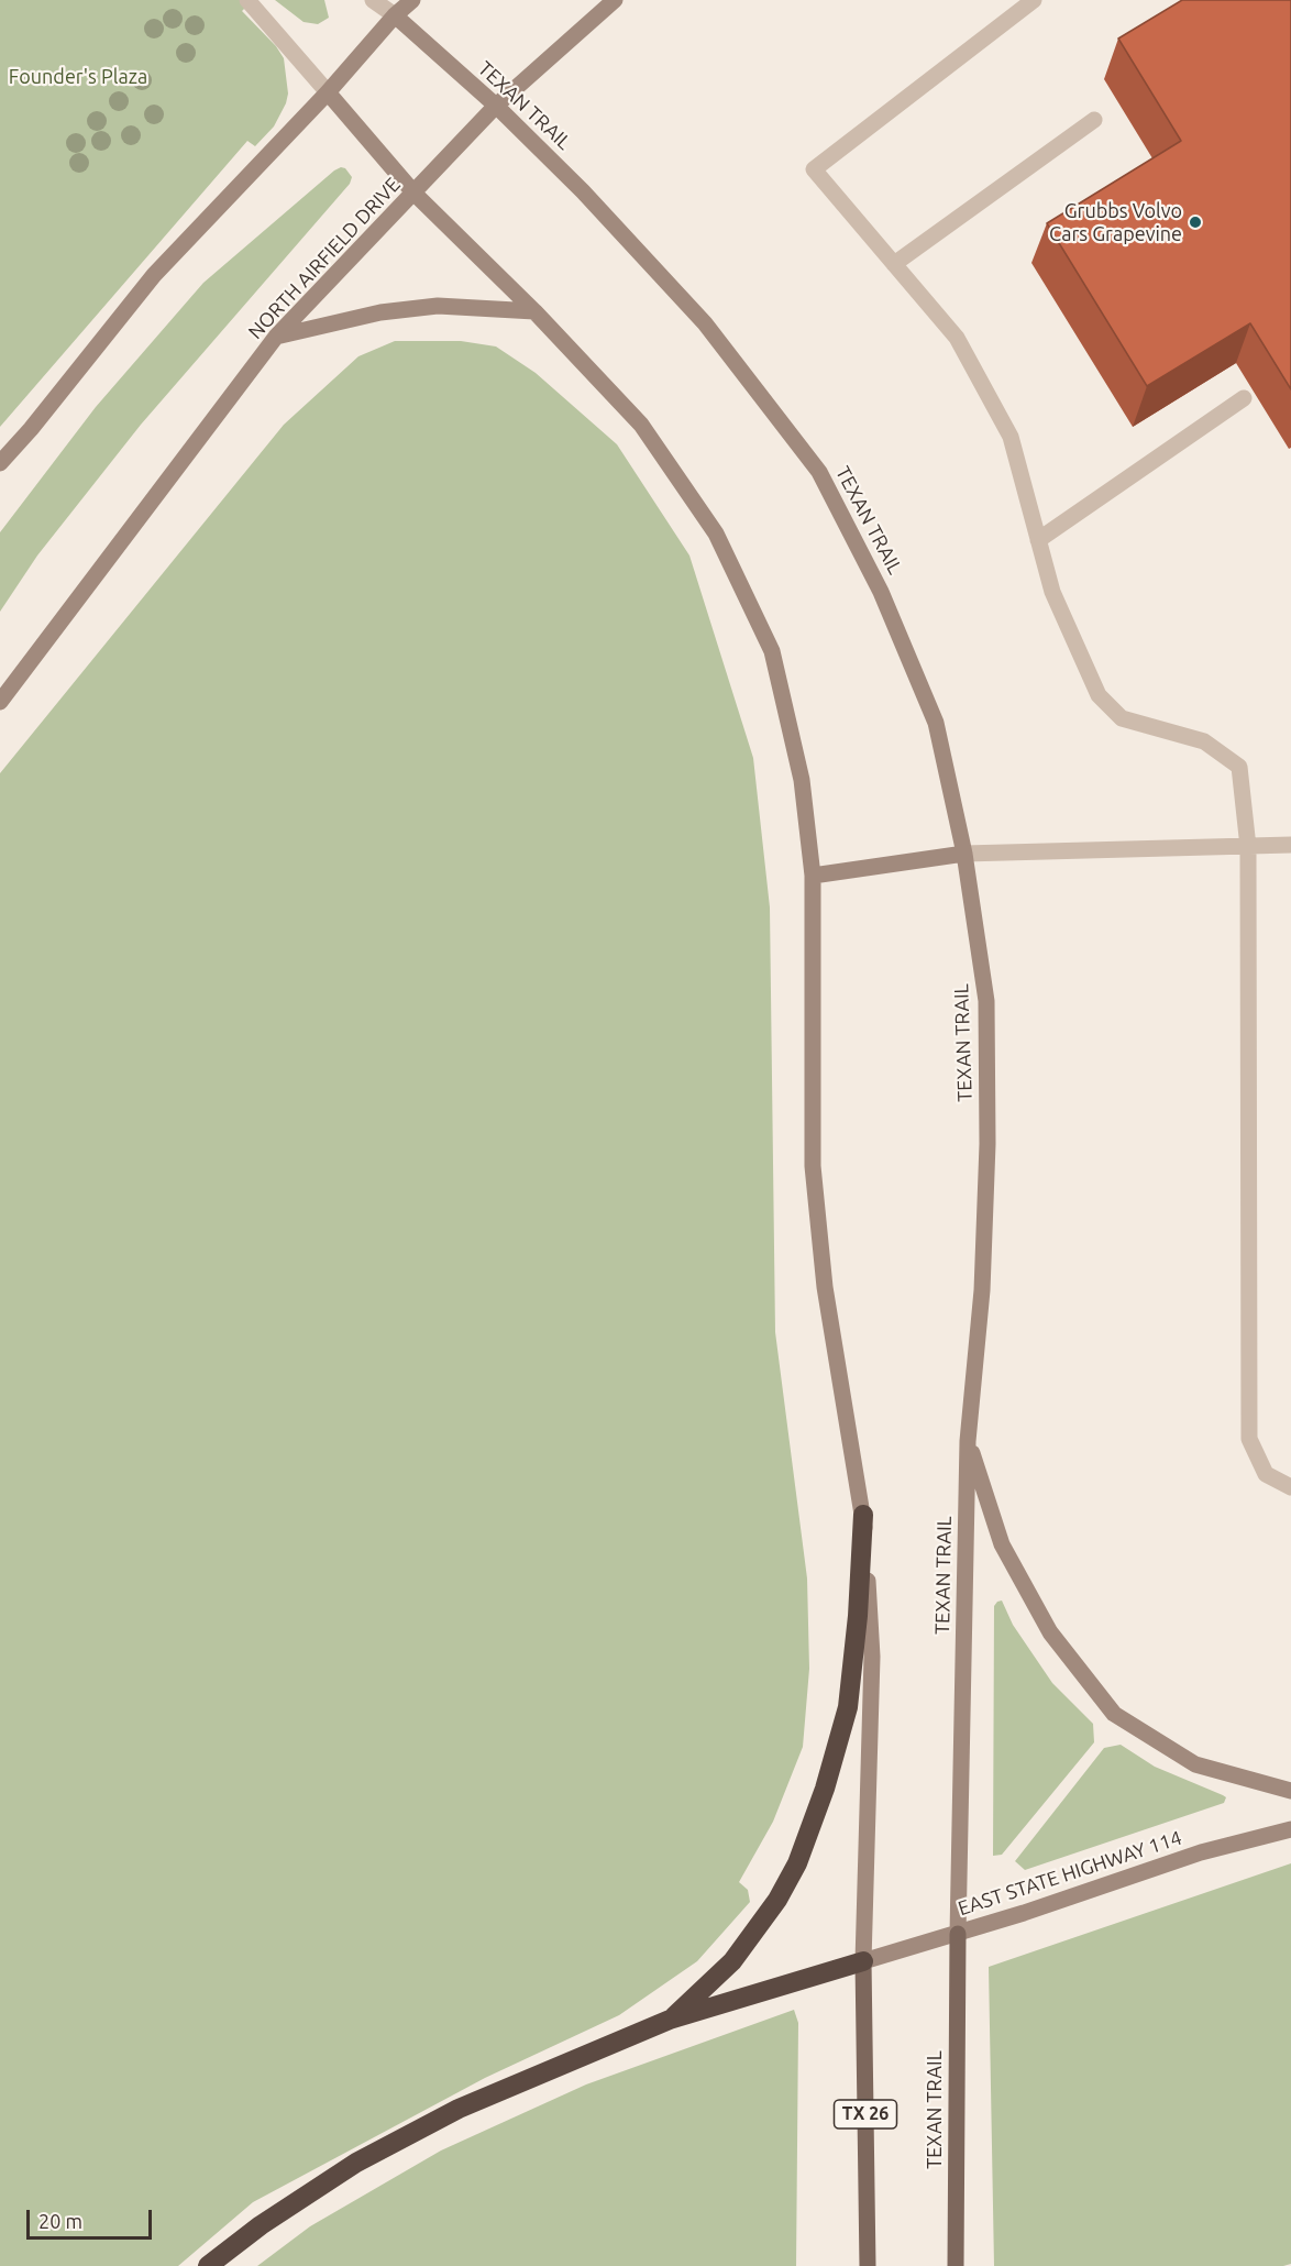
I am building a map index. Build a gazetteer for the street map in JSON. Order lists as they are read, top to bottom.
{
  "streets": {
    "main road": [
      "TEXAN TRAIL",
      "NORTH AIRFIELD DRIVE",
      "EAST STATE HIGHWAY 114",
      "TX 26"
    ]
  },
  "crossings": [
    ["TEXAN TRAIL", "NORTH AIRFIELD DRIVE"],
    ["TEXAN TRAIL", "EAST STATE HIGHWAY 114"],
    ["EAST STATE HIGHWAY 114", "TX 26"]
  ],
  "parks": ["Founder's Plaza"],
  "places": ["Grubbs Volvo Cars Grapevine"],
  "scale_bar": "20 m"
}
